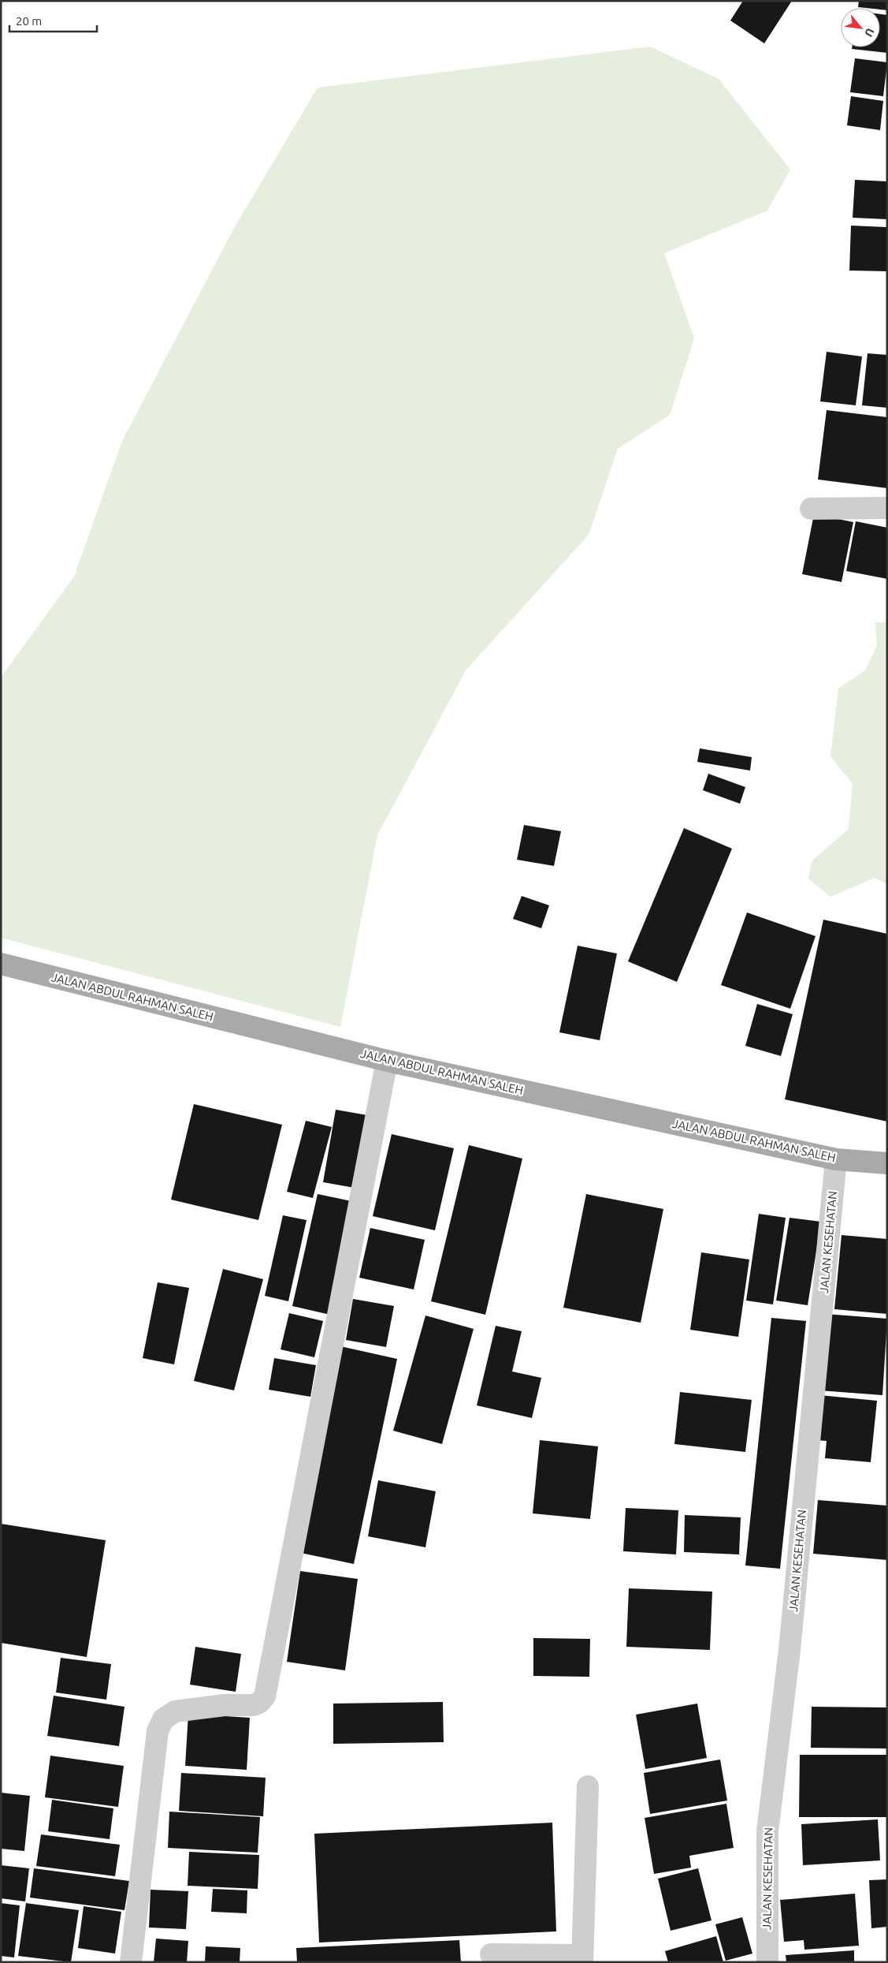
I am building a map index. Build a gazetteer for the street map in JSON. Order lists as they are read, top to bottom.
{
  "streets": {
    "main road": ["JALAN ABDUL RAHMAN SALEH"],
    "street": ["JALAN KESEHATAN"]
  },
  "crossings": [
    ["JALAN ABDUL RAHMAN SALEH", "JALAN KESEHATAN"]
  ],
  "scale_bar": "20 m",
  "north": "bottom right"
}
